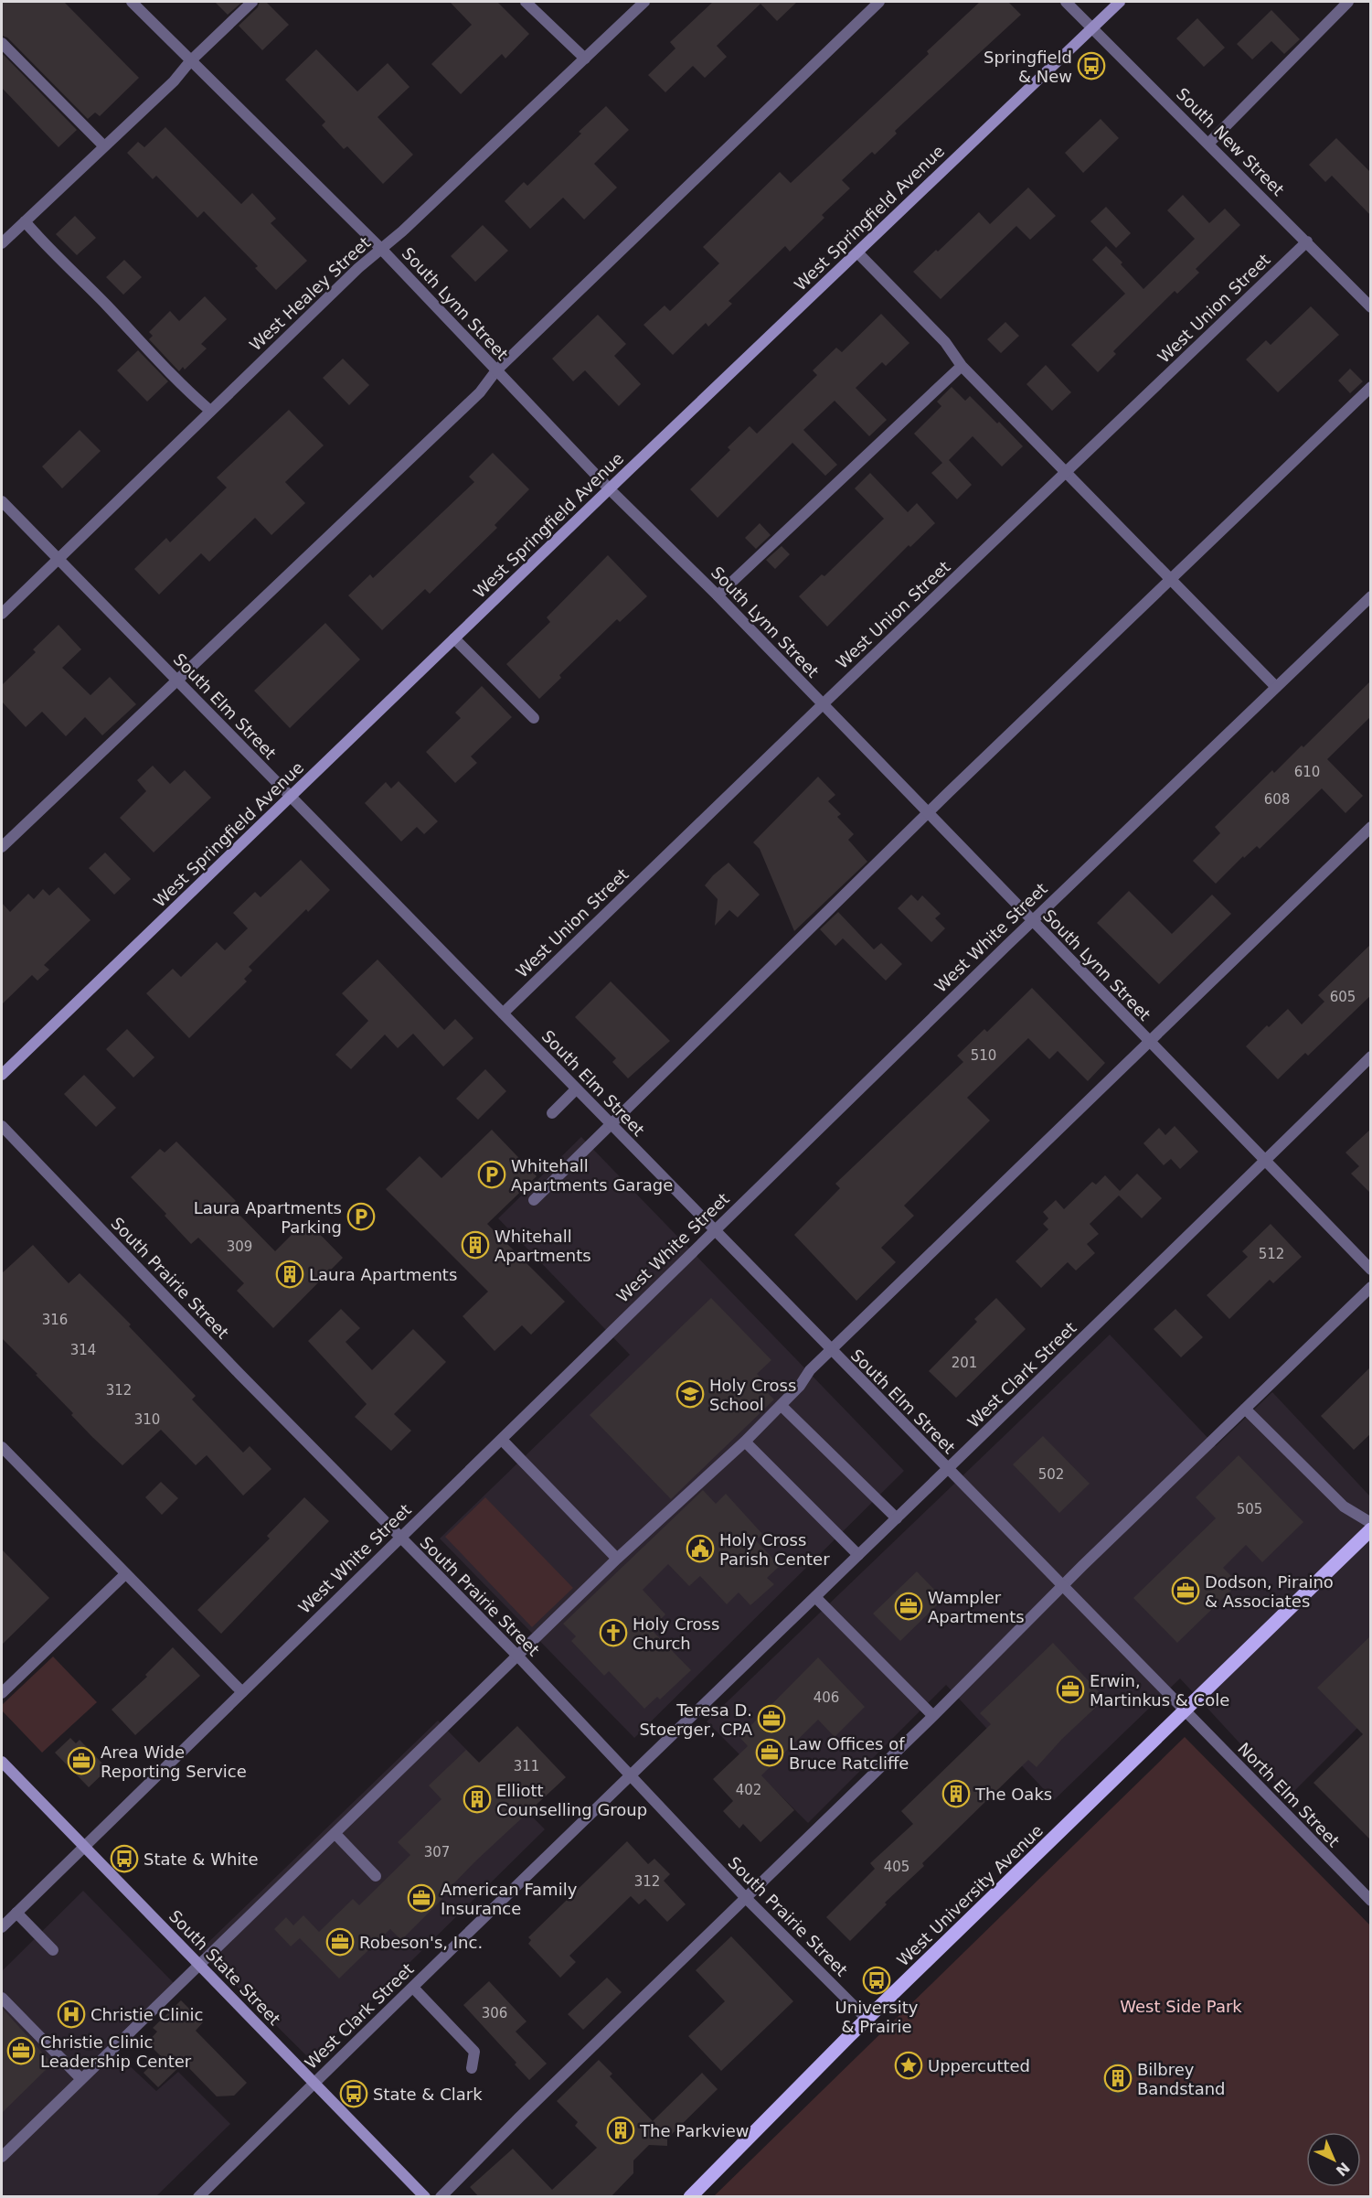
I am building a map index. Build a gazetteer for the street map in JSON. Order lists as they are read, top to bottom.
{
  "streets": {
    "main road": ["West Springfield Avenue", "West University Avenue", "South State Street"],
    "street": [
      "South New Street",
      "West Healey Street",
      "South Lynn Street",
      "West Union Street",
      "South Elm Street",
      "West White Street",
      "South Prairie Street",
      "West Clark Street",
      "North Elm Street"
    ]
  },
  "crossings": [
    ["South New Street", "West Springfield Avenue"],
    ["South New Street", "West Union Street"],
    ["West Springfield Avenue", "South Lynn Street"],
    ["West Springfield Avenue", "South Elm Street"],
    ["West Healey Street", "South Lynn Street"],
    ["West Healey Street", "South Elm Street"],
    ["South Lynn Street", "West Union Street"],
    ["South Lynn Street", "West White Street"],
    ["South Lynn Street", "West Clark Street"],
    ["West Union Street", "South Elm Street"],
    ["South Elm Street", "West White Street"],
    ["South Elm Street", "West Clark Street"],
    ["South Elm Street", "North Elm Street"],
    ["South Elm Street", "West University Avenue"],
    ["West White Street", "South Prairie Street"],
    ["West White Street", "South State Street"],
    ["South Prairie Street", "West Clark Street"],
    ["South Prairie Street", "West University Avenue"],
    ["West Clark Street", "South State Street"],
    ["North Elm Street", "West University Avenue"]
  ],
  "parks": ["West Side Park"],
  "places": {
    "bus stop": [
      "Springfield & New",
      "State & White",
      "University & Prairie",
      "State & Clark"
    ],
    "parking": ["Whitehall Apartments Garage", "Laura Apartments Parking"],
    "building": [
      "Whitehall Apartments",
      "Laura Apartments",
      "The Oaks",
      "Elliott Counselling Group",
      "Bilbrey Bandstand",
      "The Parkview"
    ],
    "school or university": ["Holy Cross School"],
    "public building": ["Holy Cross Parish Center"],
    "office": [
      "Dodson, Piraino & Associates",
      "Wampler Apartments",
      "Erwin, Martinkus & Cole",
      "Teresa D. Stoerger, CPA",
      "Law Offices of Bruce Ratcliffe",
      "Area Wide Reporting Service",
      "American Family Insurance",
      "Robeson's, Inc.",
      "Christie Clinic Leadership Center"
    ],
    "church": ["Holy Cross Church"],
    "hospital": ["Christie Clinic"],
    "place": ["Uppercutted"]
  },
  "house_numbers": [
    "610",
    "608",
    "605",
    "510",
    "309",
    "512",
    "316",
    "314",
    "201",
    "312",
    "310",
    "502",
    "505",
    "406",
    "311",
    "402",
    "307",
    "405",
    "312",
    "306"
  ],
  "north": "bottom right"
}
